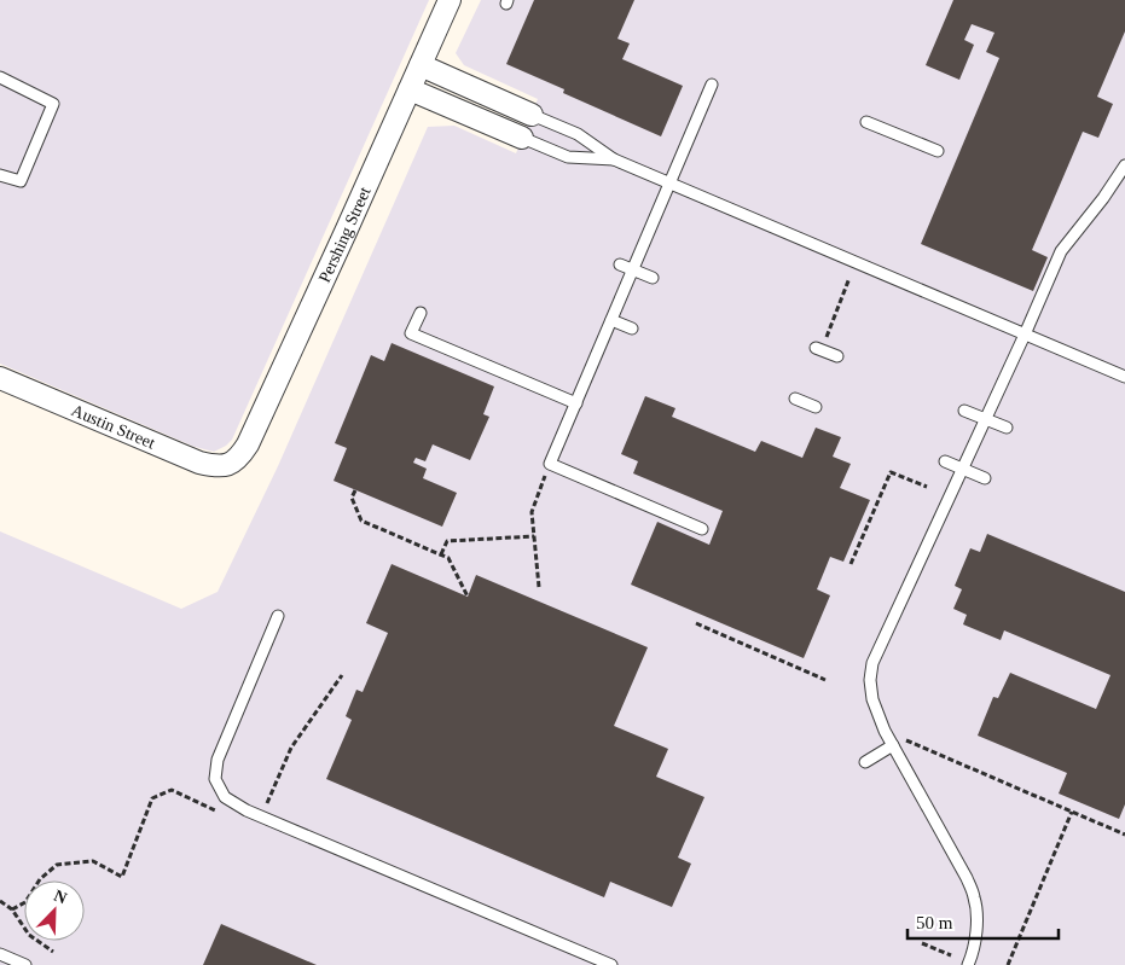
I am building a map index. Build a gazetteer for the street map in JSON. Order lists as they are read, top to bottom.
{
  "streets": {
    "street": ["Pershing Street", "Austin Street"]
  },
  "crossings": [
    ["Pershing Street", "Austin Street"]
  ],
  "scale_bar": "50 m",
  "north": "top right"
}
